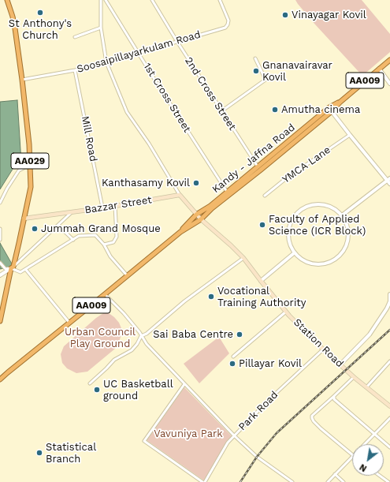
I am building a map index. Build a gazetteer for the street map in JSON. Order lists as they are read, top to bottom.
{
  "streets": {
    "highway": ["AA009", "Kandy - Jaffna Road", "AA029"],
    "main road": ["Bazzar Street", "Station Road"],
    "street": [
      "Soosaipillayarkulam Road",
      "2nd Cross Street",
      "1st Cross Street",
      "Mill Road",
      "YMCA Lane",
      "Park Road"
    ]
  },
  "crossings": [
    ["Soosaipillayarkulam Road", "2nd Cross Street"],
    ["Soosaipillayarkulam Road", "1st Cross Street"],
    ["Soosaipillayarkulam Road", "Mill Road"],
    ["Soosaipillayarkulam Road", "AA029"],
    ["2nd Cross Street", "Kandy - Jaffna Road"],
    ["1st Cross Street", "Kandy - Jaffna Road"],
    ["Mill Road", "Bazzar Street"],
    ["Kandy - Jaffna Road", "Station Road"],
    ["AA029", "Bazzar Street"],
    ["Station Road", "Park Road"]
  ],
  "parks": ["Urban Council Play Ground", "Vavuniya Park"],
  "places": [
    "St Anthony's Church",
    "Vinayagar Kovil",
    "Gnanavairavar Kovil",
    "Amutha cinema",
    "Kanthasamy Kovil",
    "Faculty of Applied Science (ICR Block)",
    "Jummah Grand Mosque",
    "Vocational Training Authority",
    "Sai Baba Centre",
    "Pillayar Kovil",
    "UC Basketball ground",
    "Statistical Branch"
  ],
  "north": "bottom left"
}
